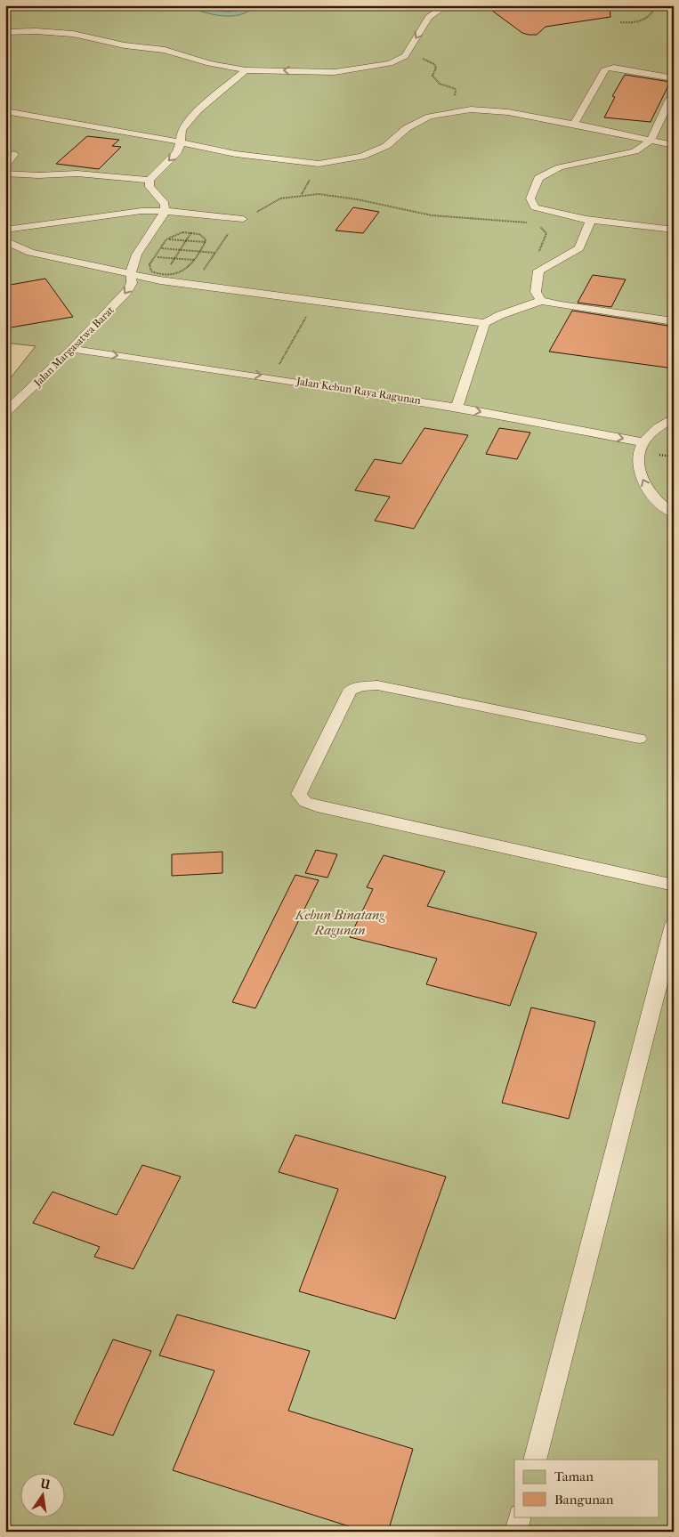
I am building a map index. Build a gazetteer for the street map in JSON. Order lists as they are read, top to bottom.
{
  "streets": {
    "lane": ["Jalan Margasatwa Barat", "Jalan Kebun Raya Ragunan"]
  },
  "crossings": [
    ["Jalan Margasatwa Barat", "Jalan Kebun Raya Ragunan"]
  ],
  "one_way": ["Jalan Margasatwa Barat"],
  "parks": ["Kebun Binatang Ragunan"],
  "legend": ["Taman", "Bangunan"],
  "north": "top"
}
